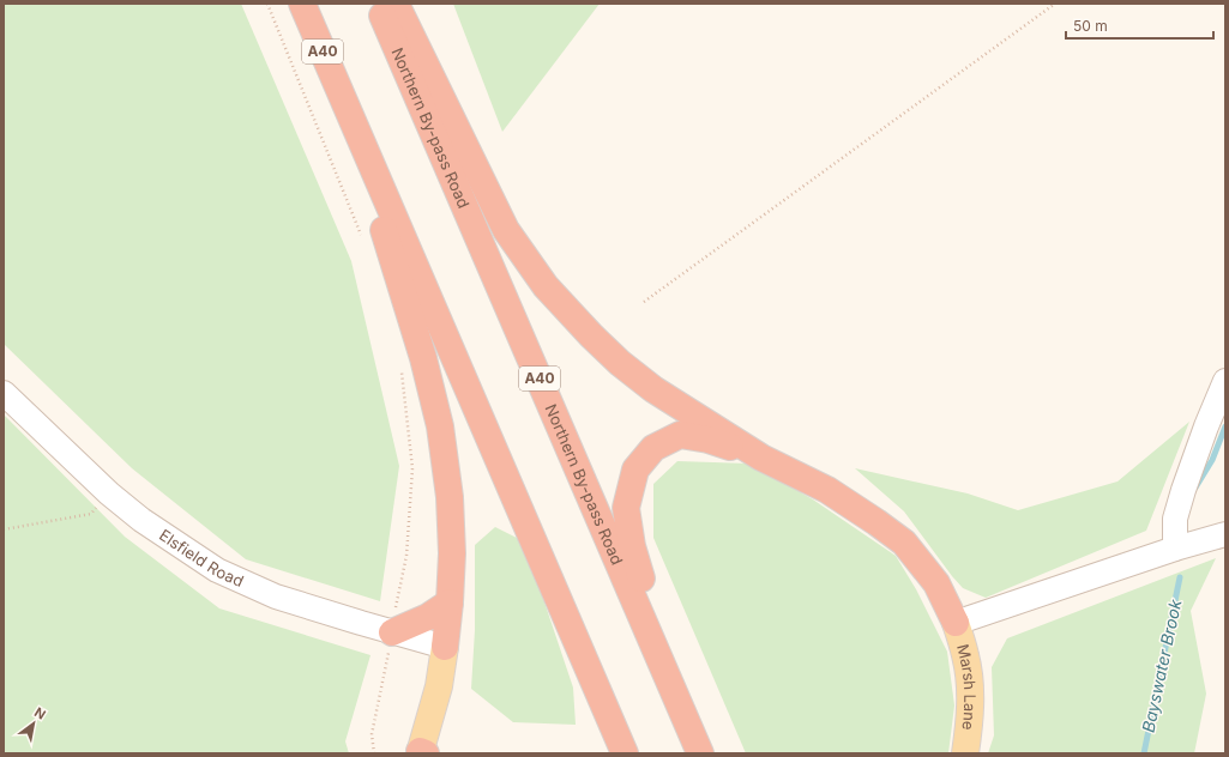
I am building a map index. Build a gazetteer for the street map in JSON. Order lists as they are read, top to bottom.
{
  "streets": {
    "highway": ["A40", "Northern By-pass Road"],
    "main road": ["Marsh Lane"],
    "street": ["Elsfield Road"]
  },
  "water": ["Bayswater Brook"],
  "scale_bar": "50 m",
  "north": "top right"
}
